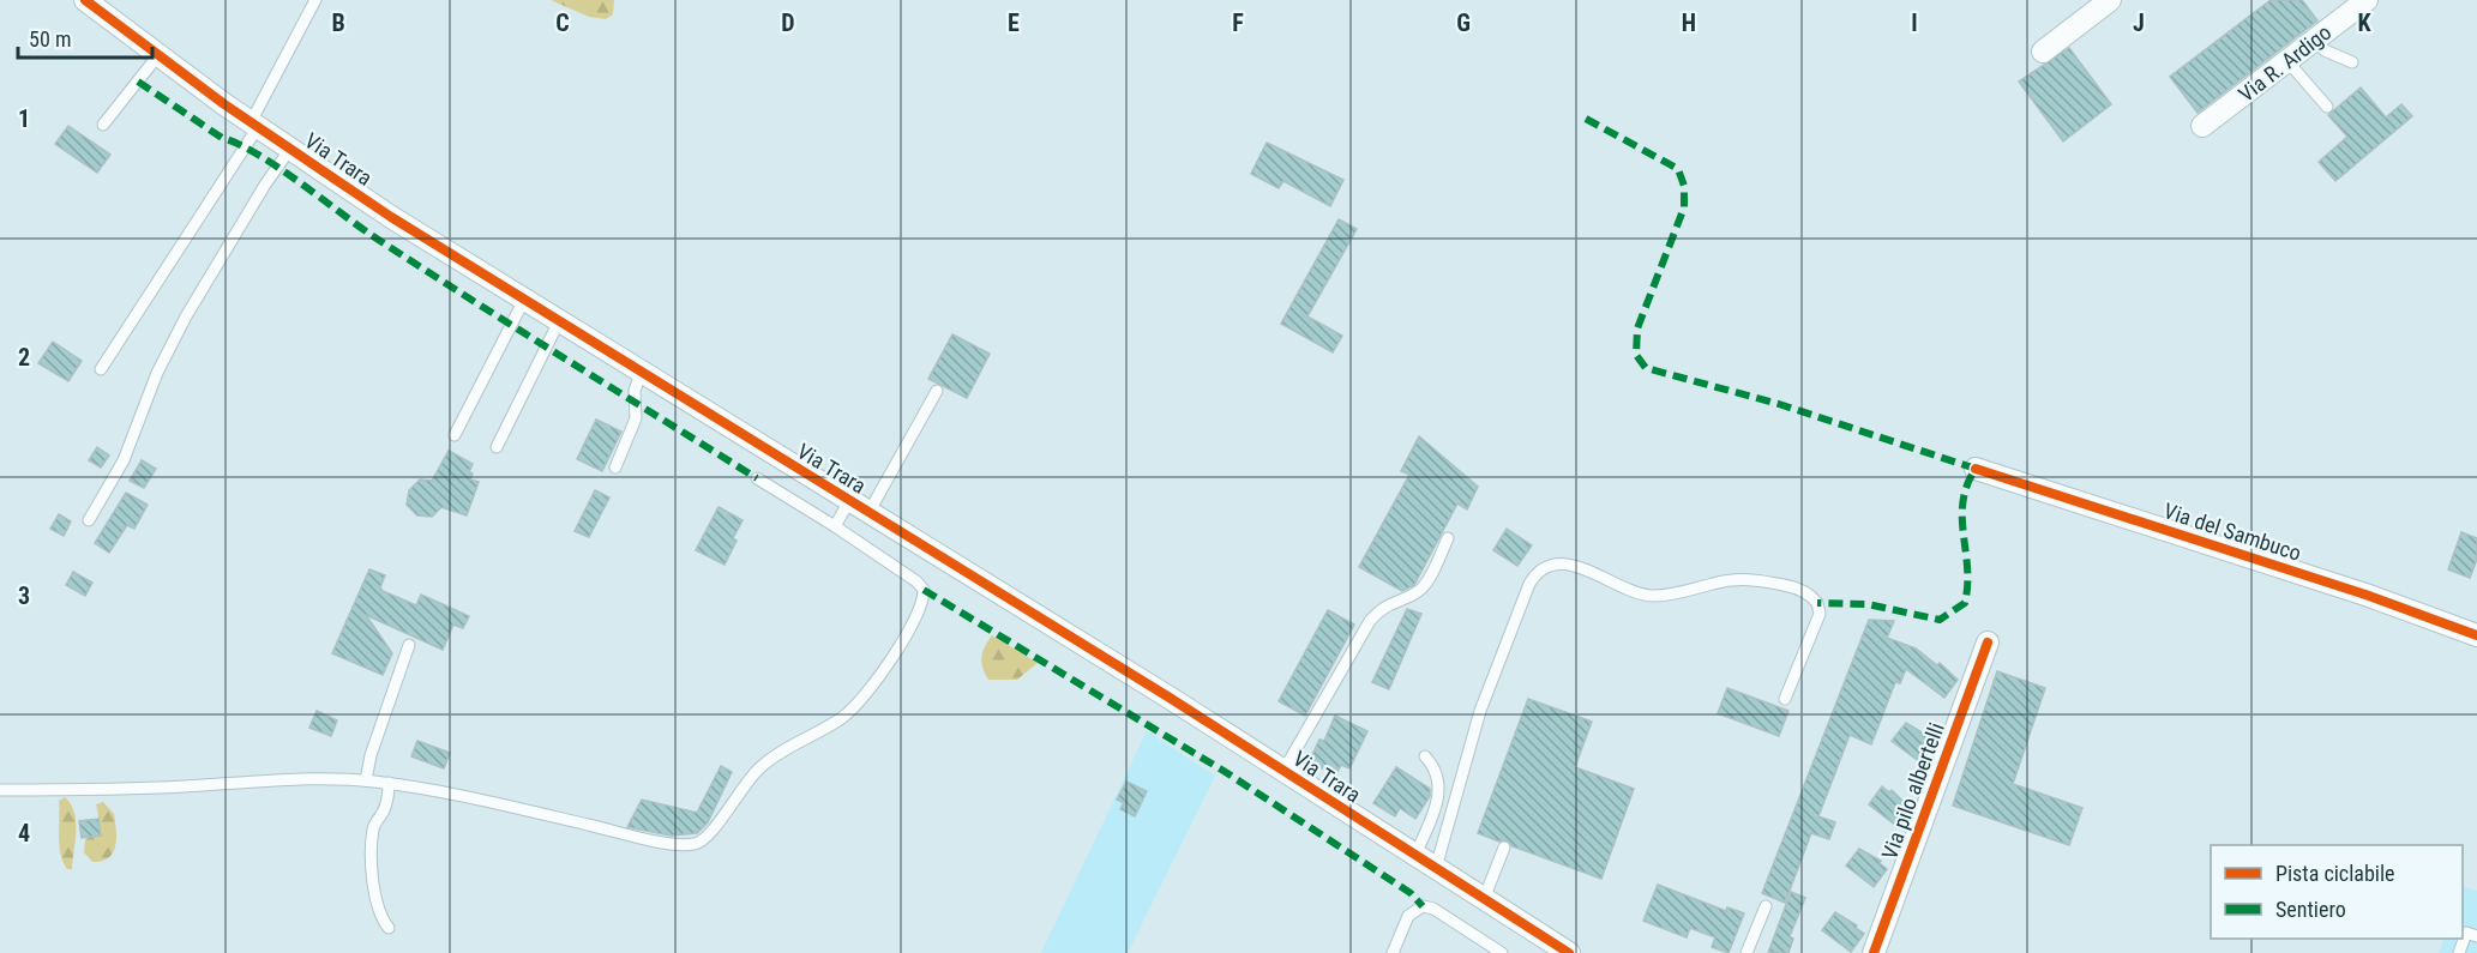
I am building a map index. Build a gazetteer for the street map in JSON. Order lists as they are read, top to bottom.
{
  "streets": {
    "street": [
      "Via R. Ardigo",
      "Via Trara",
      "Via del Sambuco",
      "Via pilo albertelli"
    ]
  },
  "legend": ["Pista ciclabile", "Sentiero"],
  "scale_bar": "50 m",
  "grid": {
    "columns": [
      "B",
      "C",
      "D",
      "E",
      "F",
      "G",
      "H",
      "I",
      "J",
      "K"
    ],
    "rows": [
      "1",
      "2",
      "3",
      "4"
    ]
  }
}
